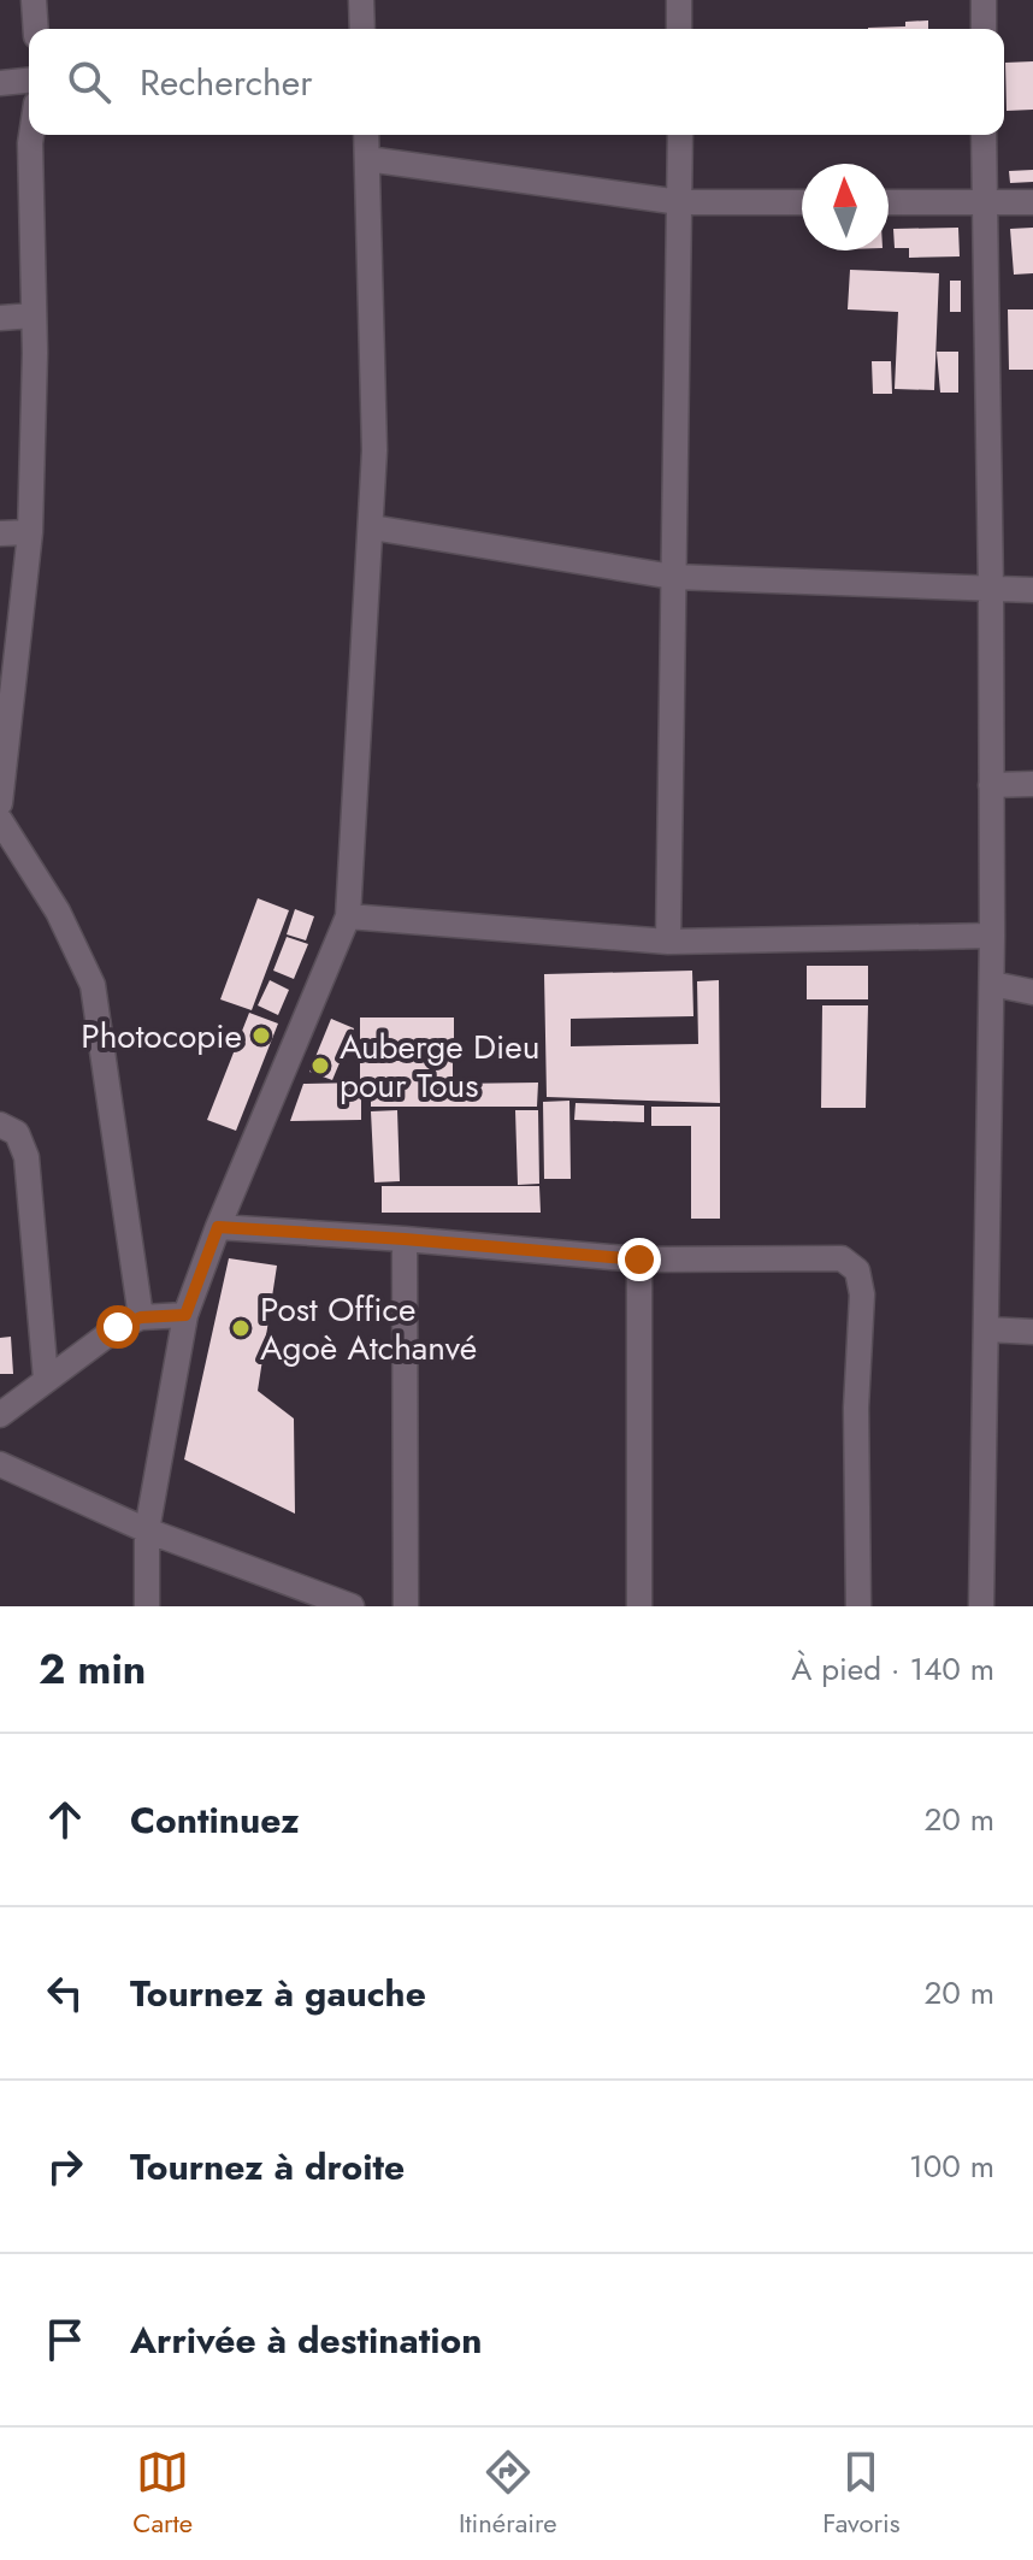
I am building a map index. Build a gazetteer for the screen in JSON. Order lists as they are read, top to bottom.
{
  "places": ["Photocopie", "Auberge Dieu pour Tous", "Post Office Agoè Atchanvé"],
  "north": "top",
  "page": {
    "search": "Rechercher",
    "heading": ["2 min", "À pied · 140 m"],
    "list": [
      ["Continuez", "20 m"],
      ["Tournez à gauche", "20 m"],
      ["Tournez à droite", "100 m"],
      "Arrivée à destination"
    ],
    "nav": ["Carte", "Itinéraire", "Favoris"]
  }
}
